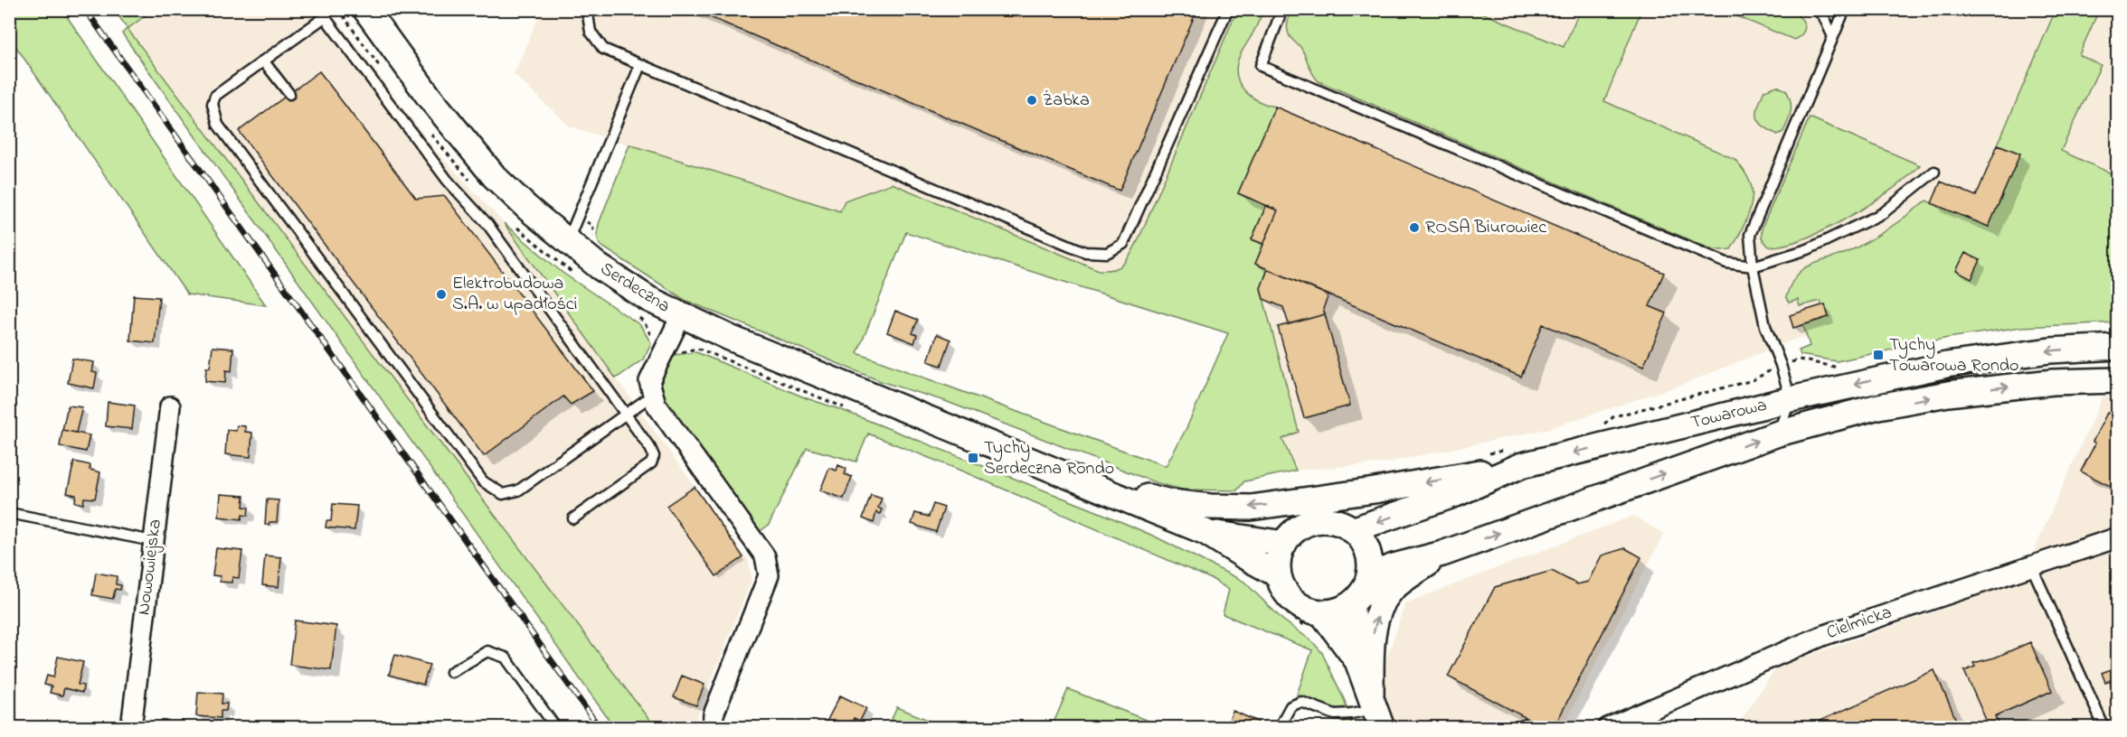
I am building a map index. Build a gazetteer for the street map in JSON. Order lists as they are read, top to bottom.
{
  "streets": {
    "street": [
      "Serdeczna",
      "Towarowa",
      "Nowowiejska",
      "Cielmicka"
    ]
  },
  "places": {
    "other": ["Żabka", "ROSA Biurowiec", "Elektrobudowa S.A. w upadłości"],
    "transit": ["Tychy Towarowa Rondo", "Tychy Serdeczna Rondo"]
  }
}
